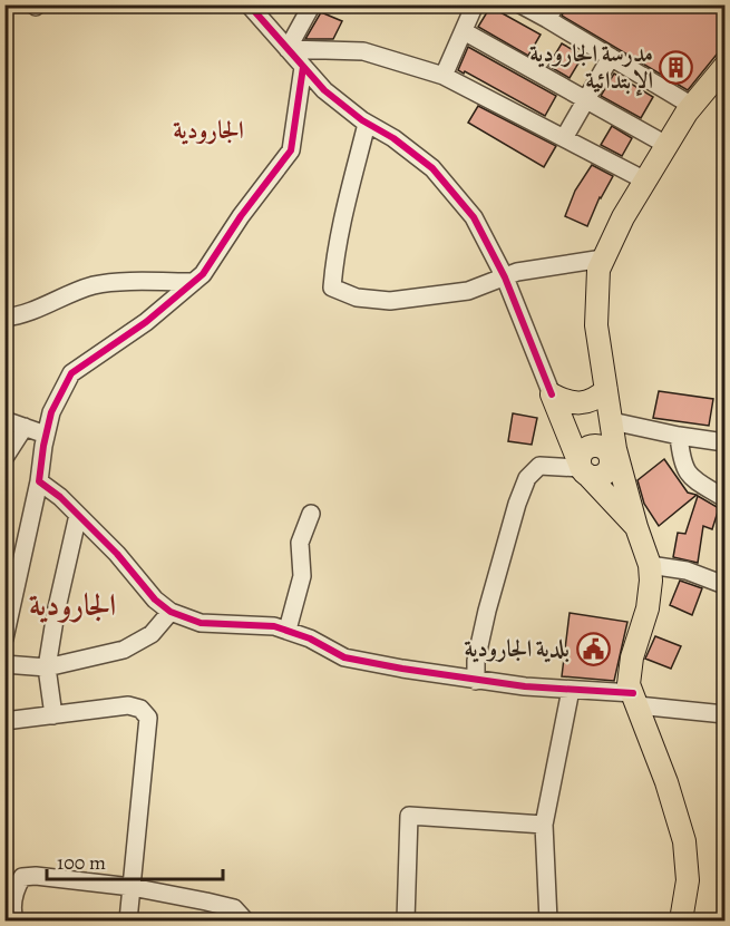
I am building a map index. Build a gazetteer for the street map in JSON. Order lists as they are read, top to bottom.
{
  "districts": ["الجارودية", "الجارودية"],
  "places": {
    "building": ["مدرسة الجارودية الإبتدائية"],
    "public building": ["بلدية الجارودية"]
  },
  "scale_bar": "100 m"
}
